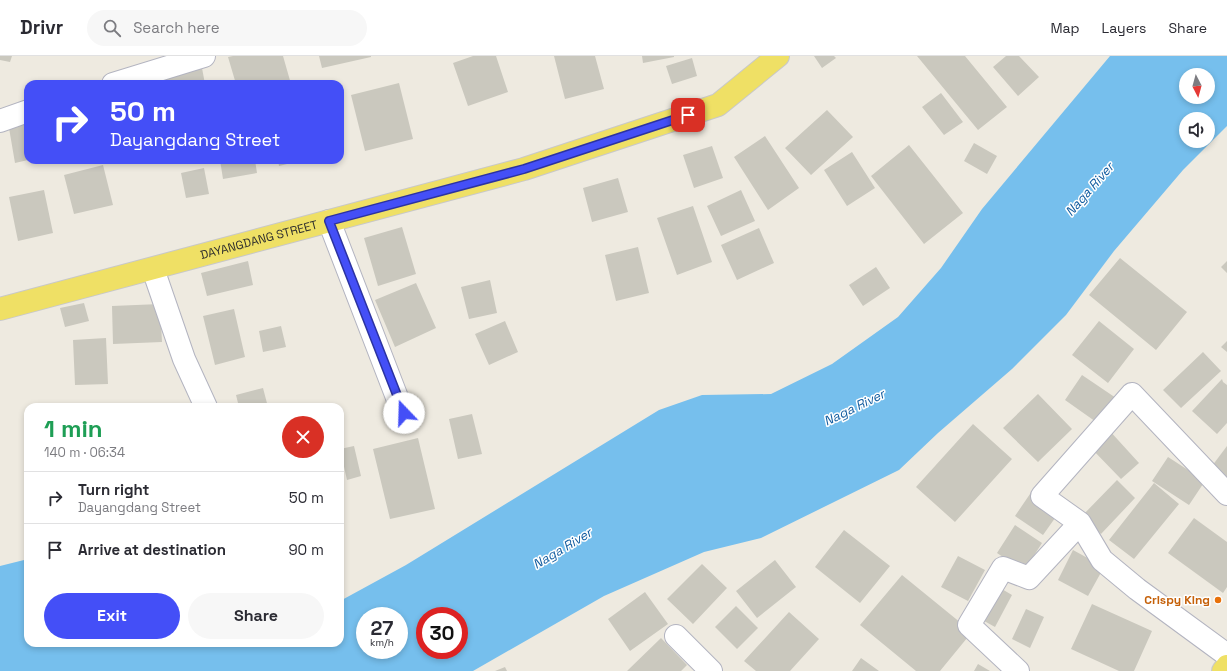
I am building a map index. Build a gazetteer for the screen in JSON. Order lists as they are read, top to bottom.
{
  "streets": {
    "main road": ["DAYANGDANG STREET"]
  },
  "water": ["Naga River"],
  "places": ["Crispy King"],
  "north": "bottom",
  "page": {
    "header": "Drivr",
    "search": "Search here",
    "nav": ["Map", "Layers", "Share"],
    "turn": ["50 m", "Dayangdang Street"],
    "heading": ["1 min", "140 m · 06:34"],
    "list": [
      {
        "name": "Turn right",
        "note": "Dayangdang Street",
        "value": "50 m"
      },
      {
        "name": "Arrive at destination",
        "value": "90 m"
      }
    ],
    "buttons": ["Exit", "Share"],
    "speed": "27 km/h",
    "limit": "30"
  }
}
